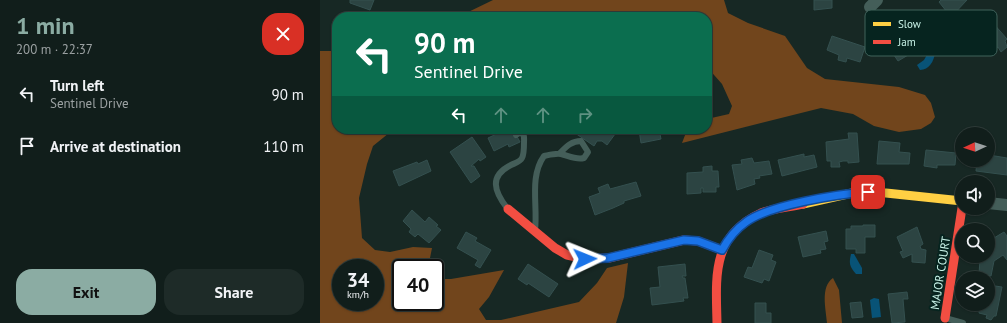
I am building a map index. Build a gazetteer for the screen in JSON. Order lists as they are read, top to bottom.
{
  "streets": {
    "street": ["MAJOR COURT"]
  },
  "legend": ["Slow", "Jam"],
  "north": "left",
  "page": {
    "heading": ["1 min", "200 m · 22:37"],
    "turn": ["90 m", "Sentinel Drive"],
    "list": [
      {
        "name": "Turn left",
        "note": "Sentinel Drive",
        "value": "90 m"
      },
      {
        "name": "Arrive at destination",
        "value": "110 m"
      }
    ],
    "speed": "34 km/h",
    "limit": "40",
    "buttons": ["Exit", "Share"]
  }
}
